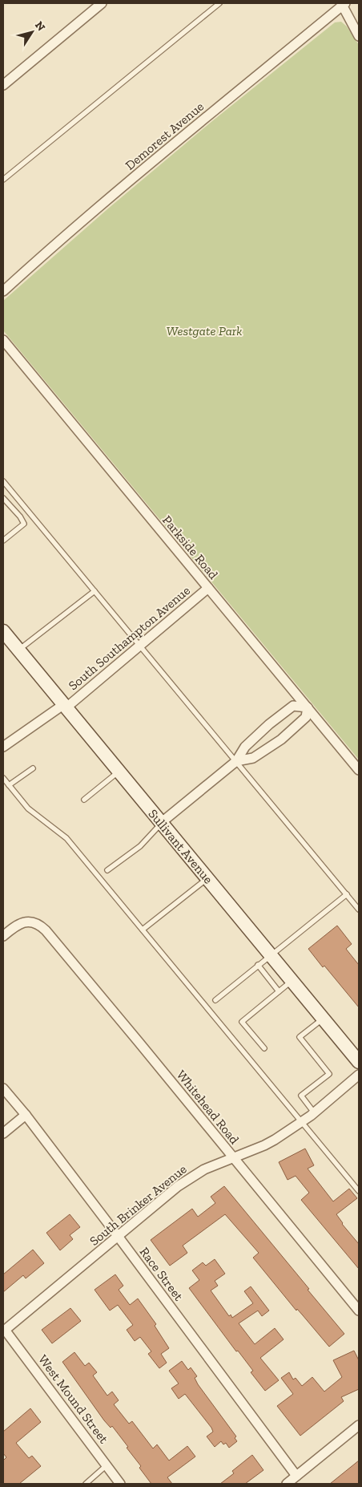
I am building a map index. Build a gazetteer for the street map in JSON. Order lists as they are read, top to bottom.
{
  "streets": {
    "main road": ["Sullivant Avenue"],
    "street": [
      "Demorest Avenue",
      "Parkside Road",
      "South Southampton Avenue",
      "Whitehead Road",
      "South Brinker Avenue",
      "Race Street",
      "West Mound Street"
    ]
  },
  "crossings": [
    ["Parkside Road", "South Southampton Avenue"],
    ["South Southampton Avenue", "Sullivant Avenue"],
    ["Whitehead Road", "South Brinker Avenue"],
    ["South Brinker Avenue", "Race Street"],
    ["South Brinker Avenue", "West Mound Street"]
  ],
  "parks": ["Westgate Park"],
  "north": "top right"
}
